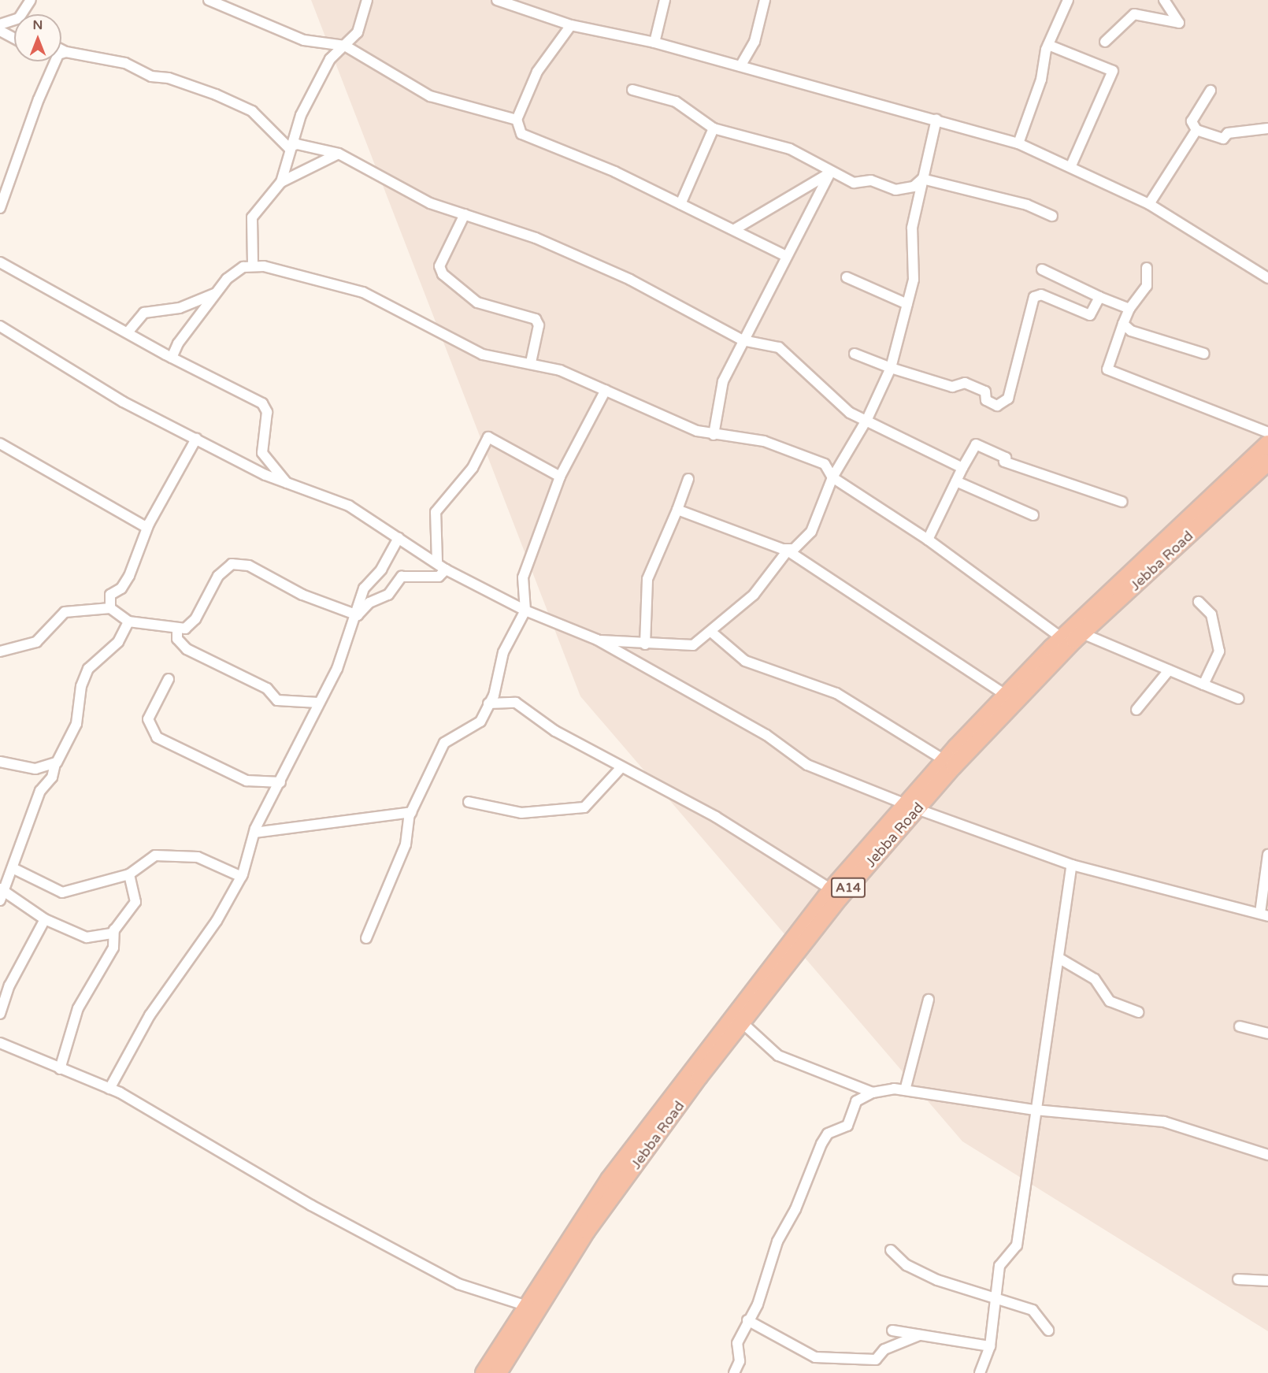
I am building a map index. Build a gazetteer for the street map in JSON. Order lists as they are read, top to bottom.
{
  "streets": {
    "highway": ["Jebba Road", "A14"]
  },
  "north": "top"
}
